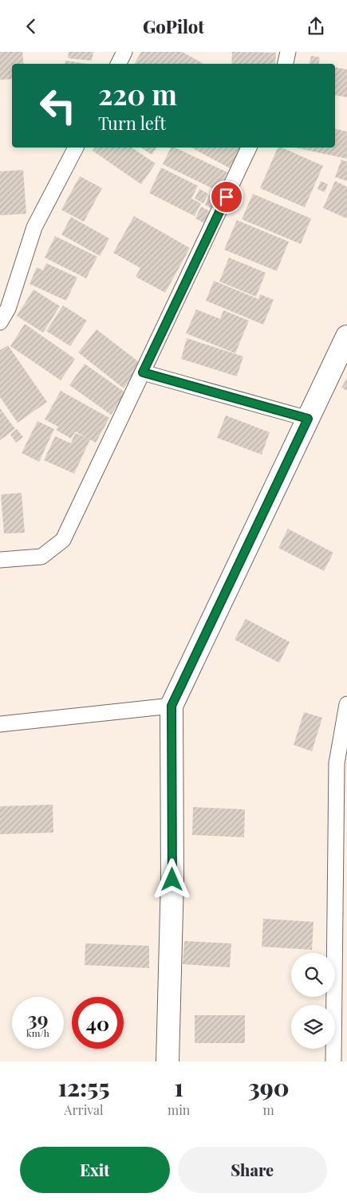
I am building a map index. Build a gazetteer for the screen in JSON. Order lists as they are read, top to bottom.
{
  "page": {
    "header": "GoPilot",
    "turn": ["220 m", "Turn left"],
    "speed": "39 km/h",
    "limit": "40",
    "eta": [
      "12:55",
      "Arrival",
      "1",
      "min",
      "390",
      "m"
    ],
    "buttons": ["Exit", "Share"]
  }
}
